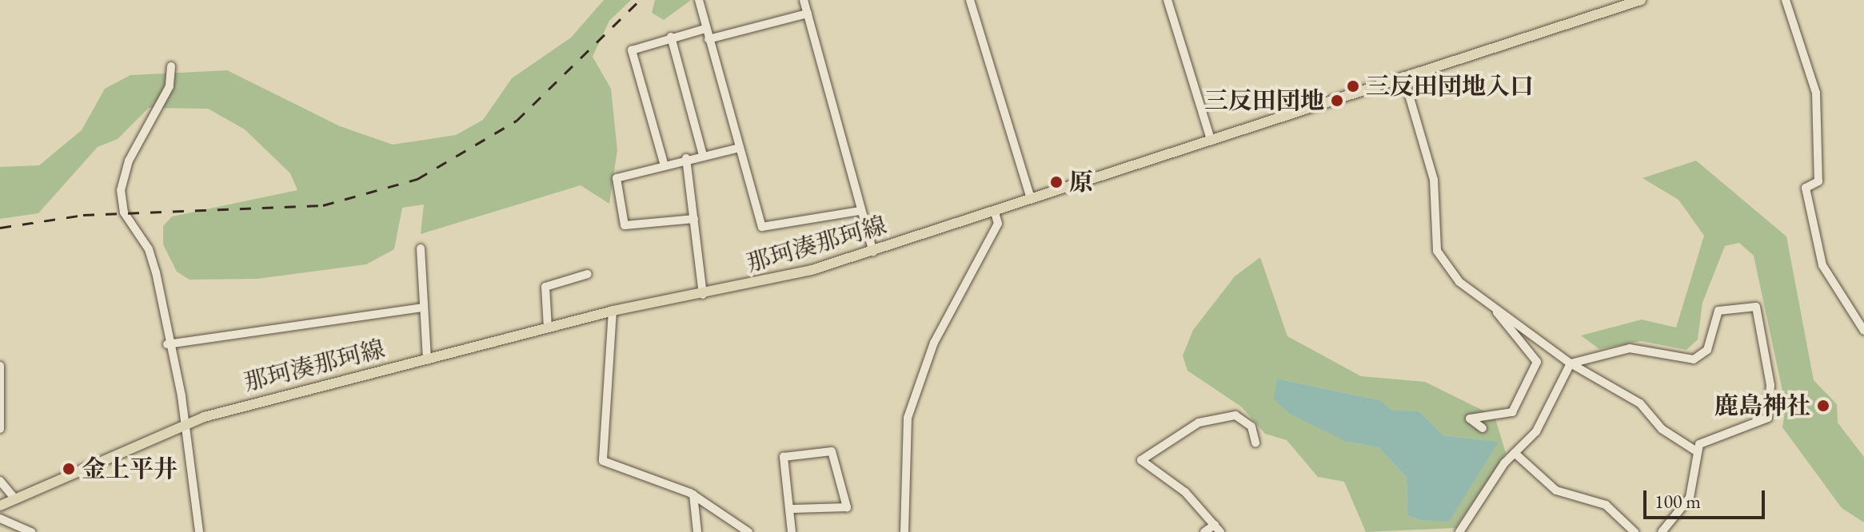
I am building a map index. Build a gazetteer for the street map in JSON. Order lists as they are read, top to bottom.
{
  "streets": {
    "main road": ["那珂湊那珂線"]
  },
  "places": [
    "三反田団地入口",
    "三反田団地",
    "原",
    "鹿島神社",
    "金上平井"
  ],
  "scale_bar": "100 m"
}
